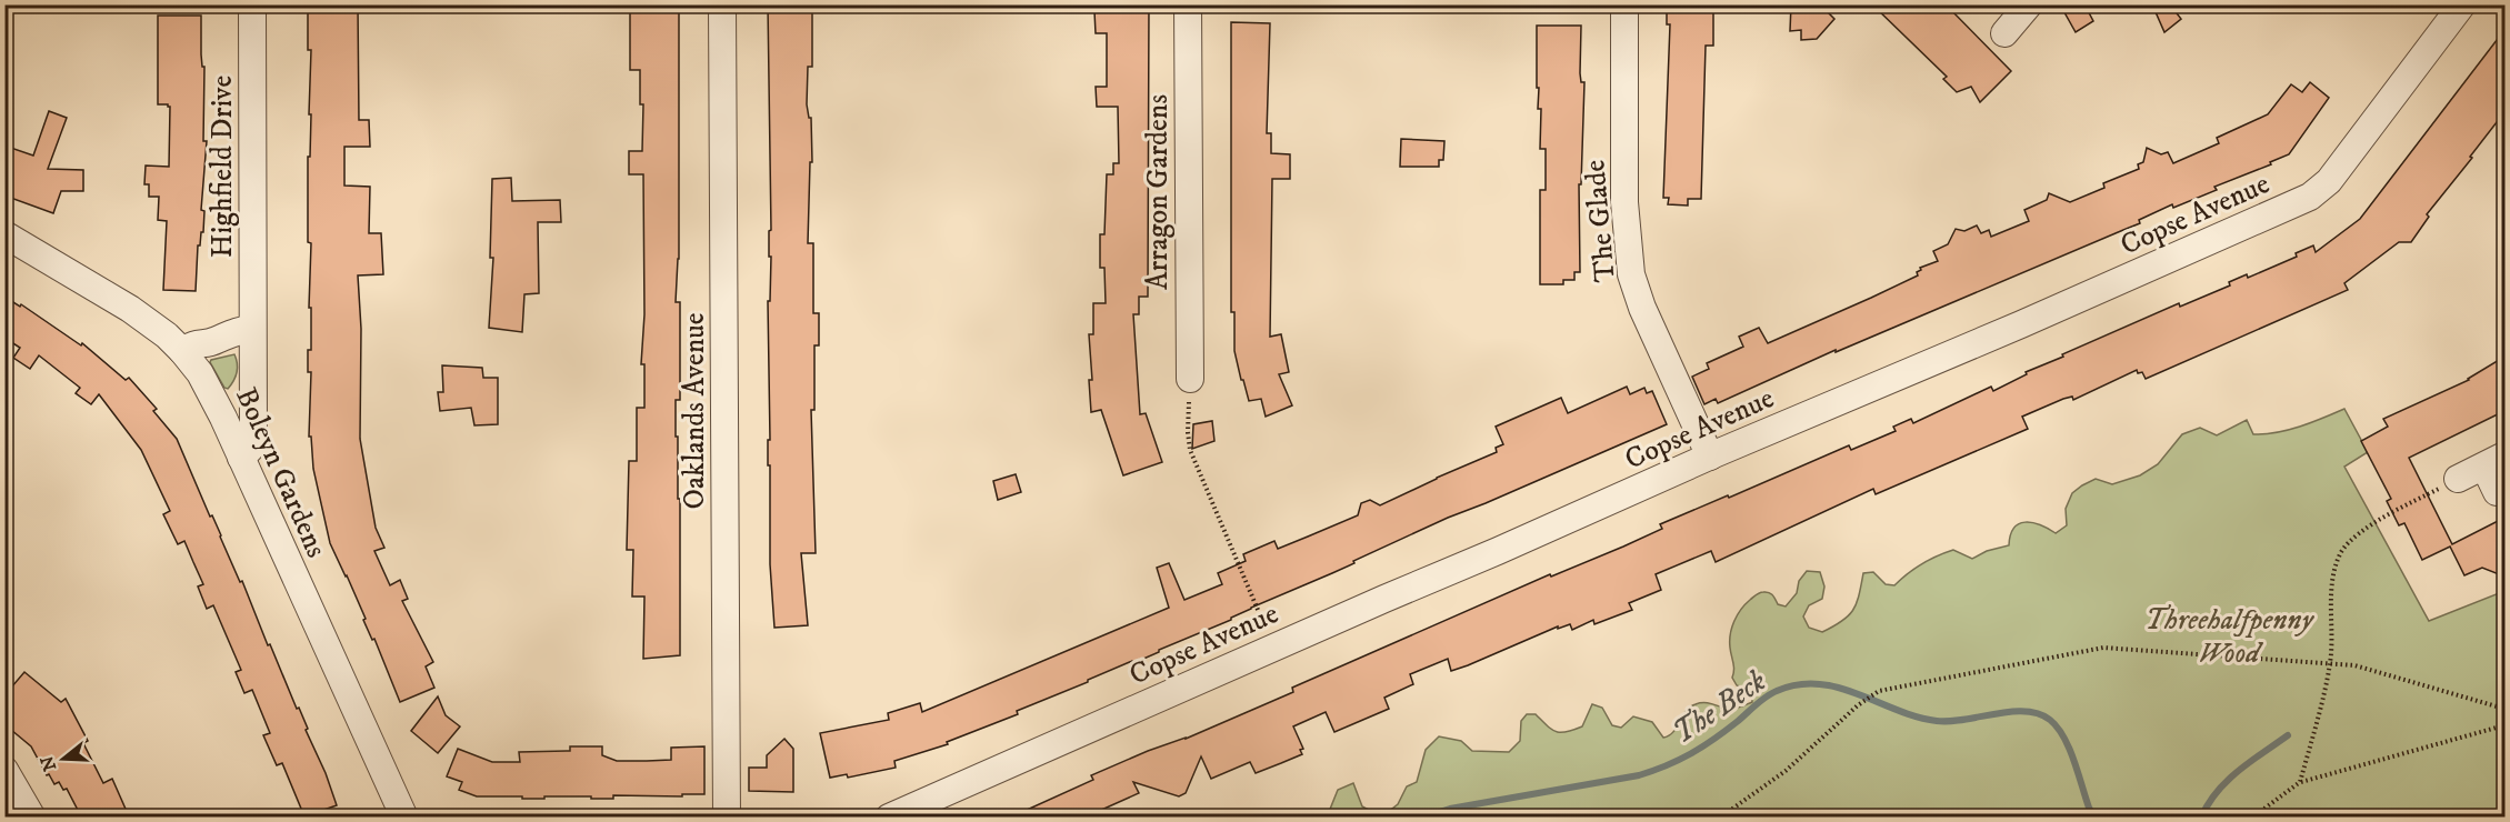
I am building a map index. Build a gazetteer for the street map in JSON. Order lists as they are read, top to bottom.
{
  "streets": {
    "street": [
      "Highfield Drive",
      "Arragon Gardens",
      "Copse Avenue",
      "The Glade",
      "Oaklands Avenue",
      "Boleyn Gardens"
    ]
  },
  "crossings": [
    ["Highfield Drive", "Boleyn Gardens"],
    ["Copse Avenue", "The Glade"]
  ],
  "water": ["The Beck"],
  "parks": ["Threehalfpenny Wood"],
  "north": "left"
}
